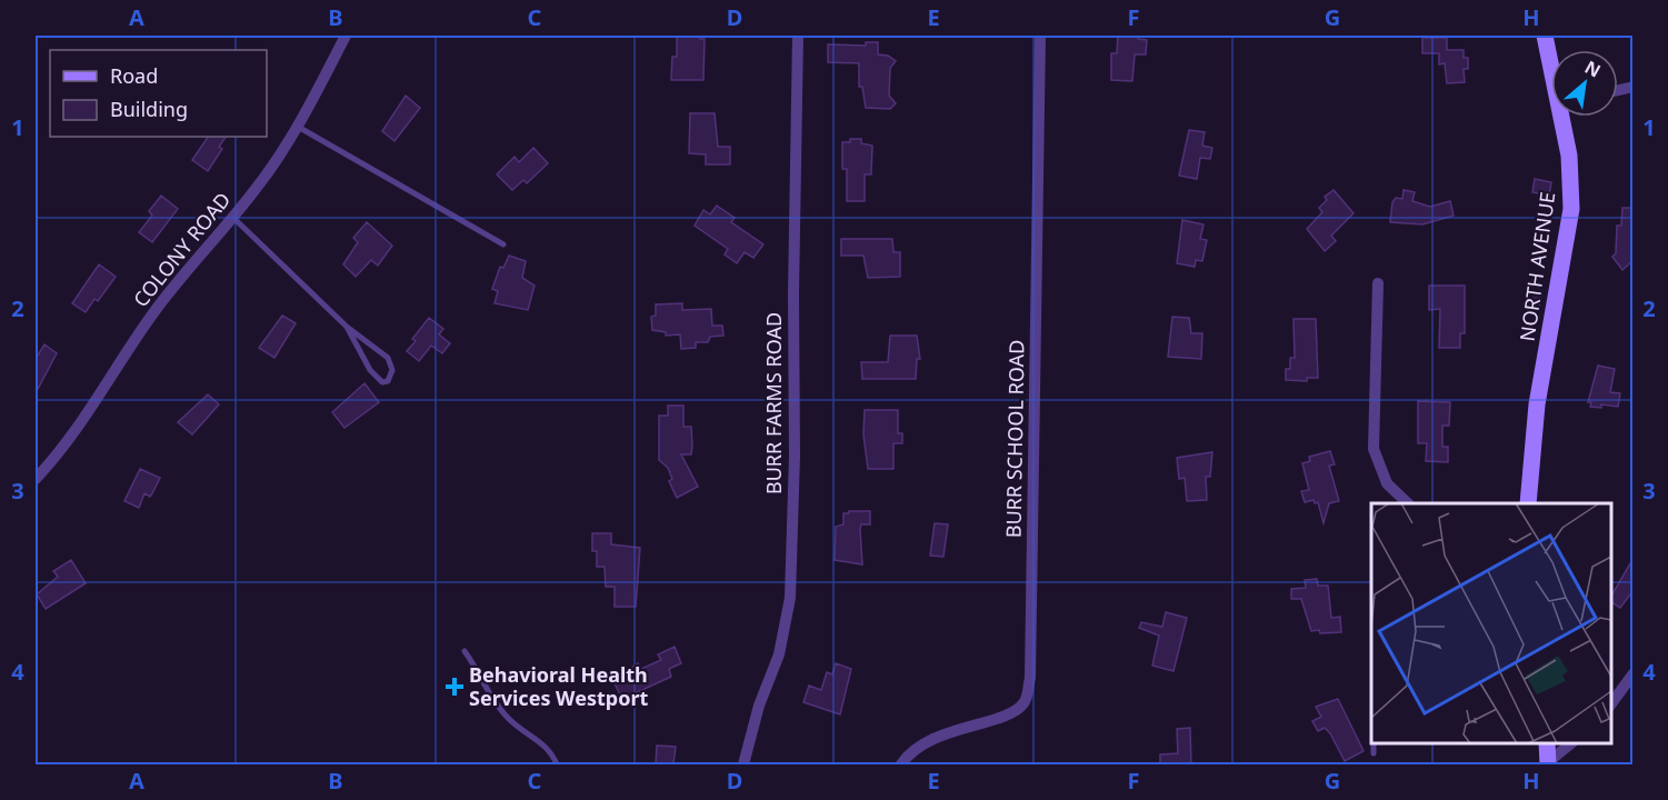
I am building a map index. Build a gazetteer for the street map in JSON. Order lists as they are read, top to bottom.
{
  "streets": {
    "street": [
      "COLONY ROAD",
      "NORTH AVENUE",
      "BURR FARMS ROAD",
      "BURR SCHOOL ROAD"
    ]
  },
  "places": {
    "health": ["Behavioral Health Services Westport"]
  },
  "legend": ["Road", "Building"],
  "north": "top right",
  "grid": {
    "columns": [
      "A",
      "B",
      "C",
      "D",
      "E",
      "F",
      "G",
      "H"
    ],
    "rows": [
      "1",
      "2",
      "3",
      "4"
    ]
  }
}
